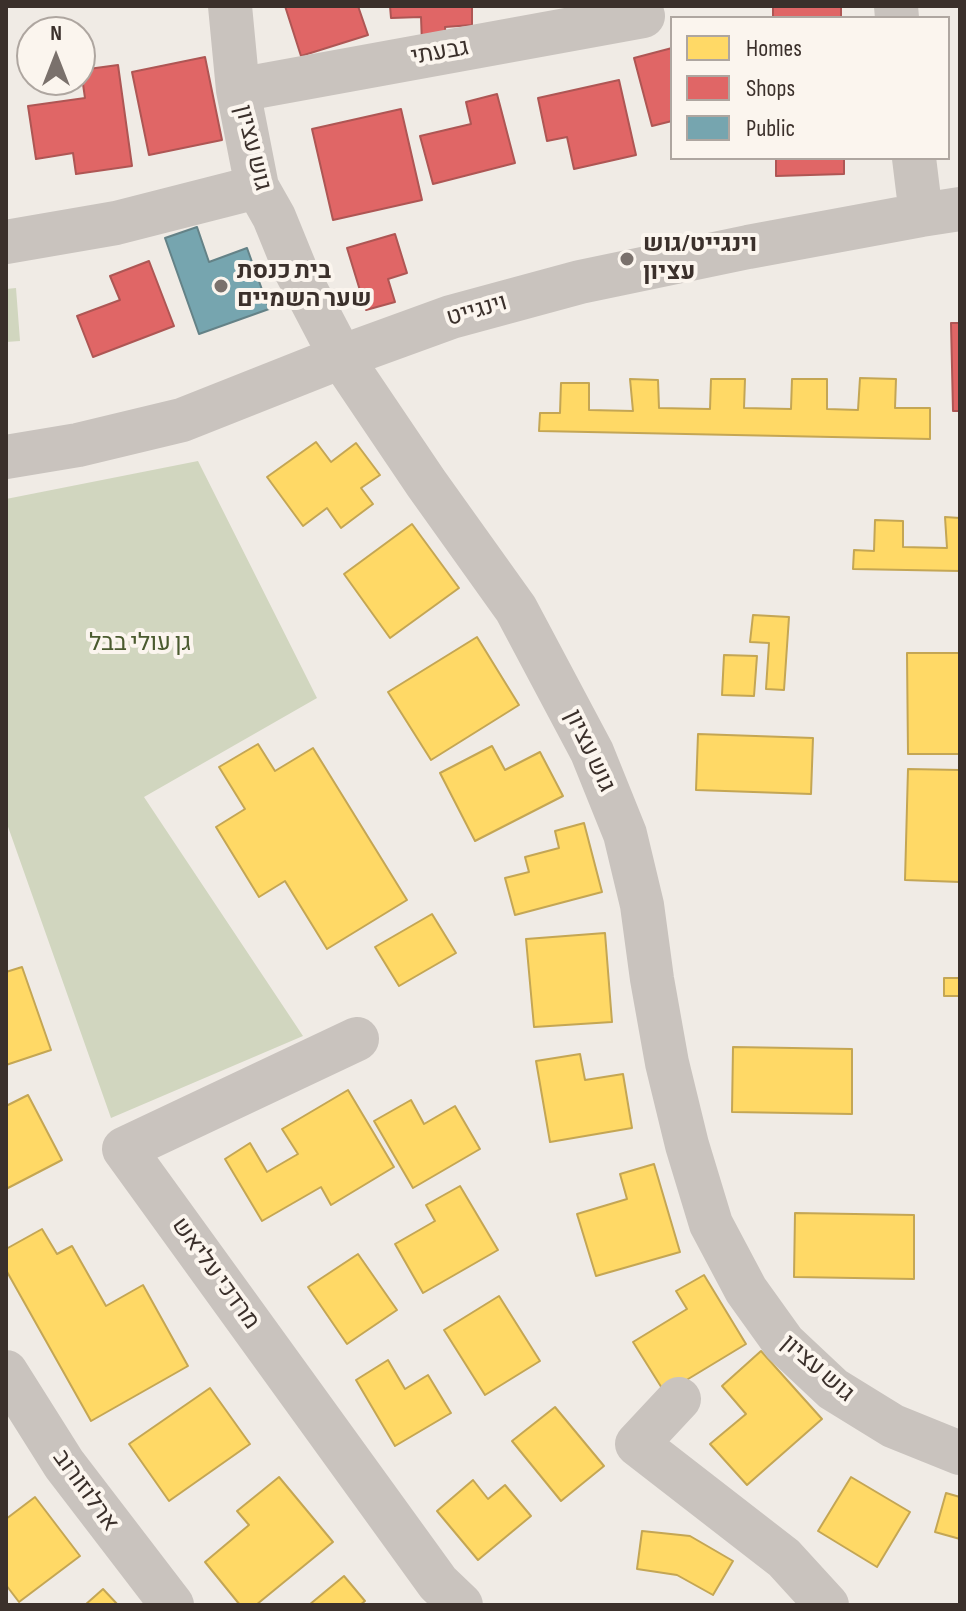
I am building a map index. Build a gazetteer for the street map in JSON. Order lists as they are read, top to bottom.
{
  "streets": {
    "street": [
      "גבעתי",
      "גוש עציון",
      "וינגייט",
      "מרדכי עליאש",
      "ארלוזורוב"
    ]
  },
  "crossings": [
    ["גבעתי", "גוש עציון"],
    ["גוש עציון", "וינגייט"]
  ],
  "parks": ["גן עולי בבל"],
  "places": ["וינגייט/גוש עציון", "בית כנסת שער השמיים"],
  "legend": ["Homes", "Shops", "Public"],
  "north": "top"
}
